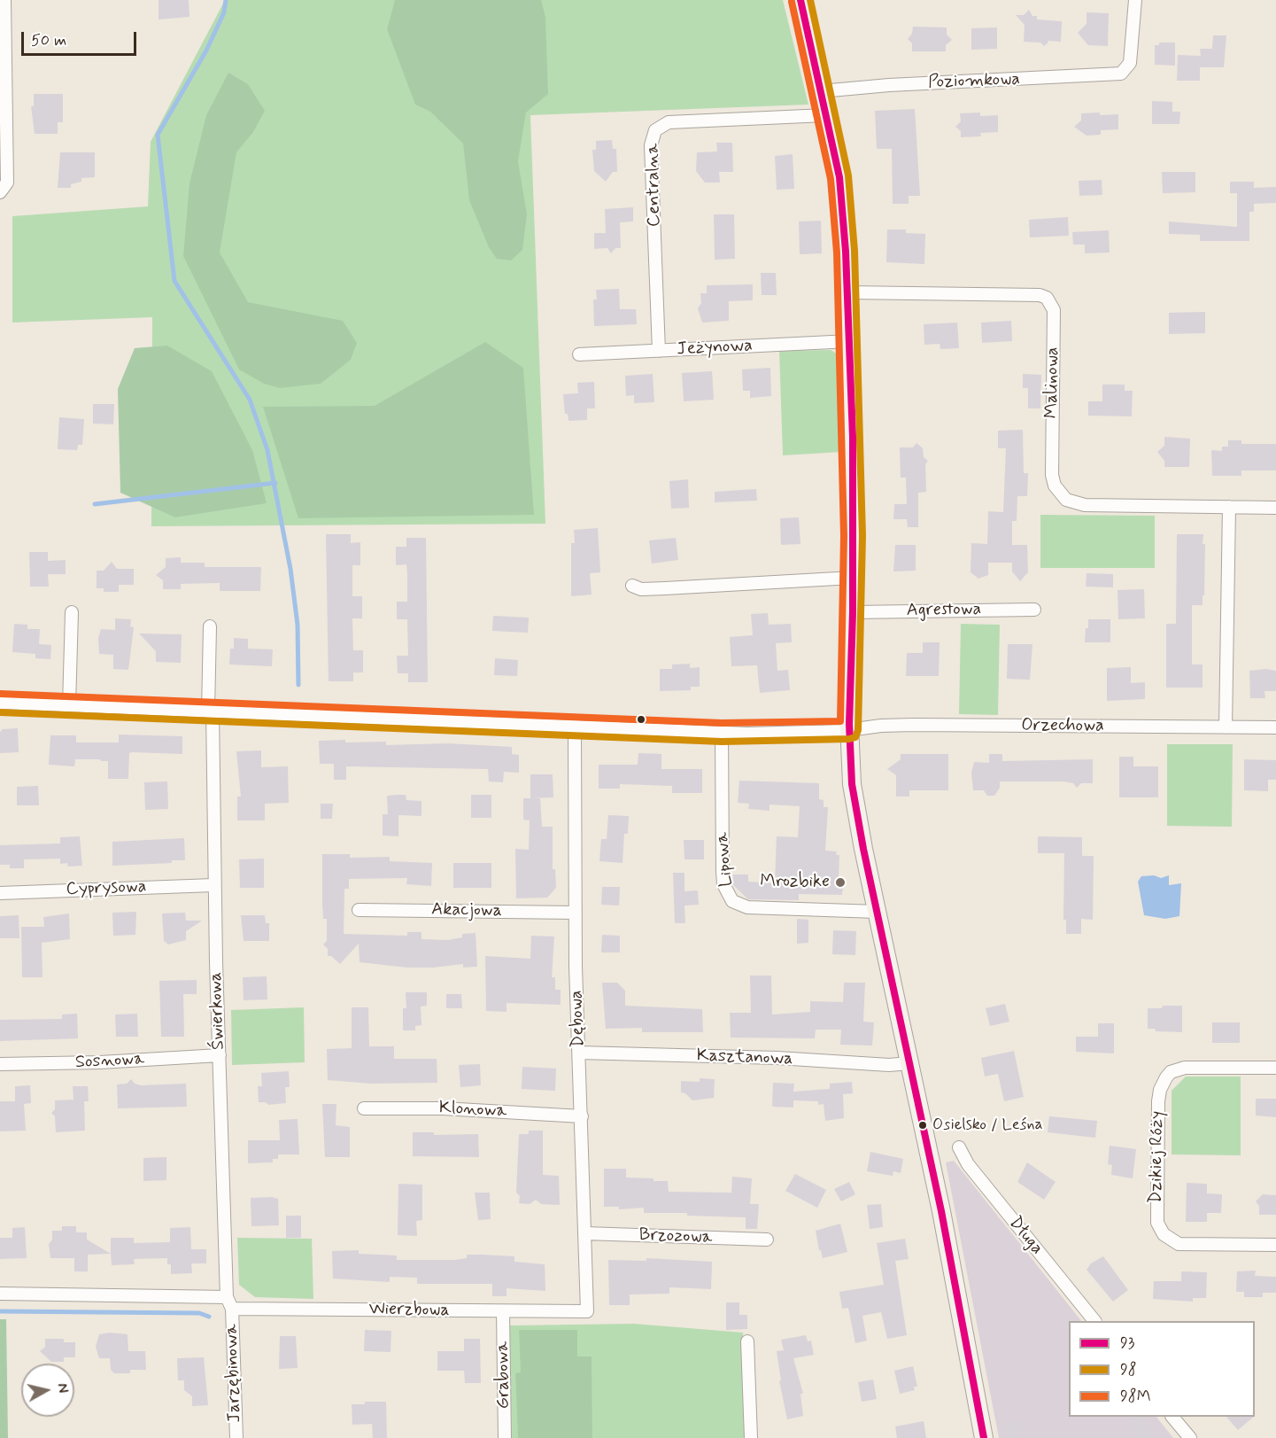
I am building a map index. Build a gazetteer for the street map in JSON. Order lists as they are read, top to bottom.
{
  "streets": {
    "street": [
      "Poziomkowa",
      "Centralna",
      "Jeżynowa",
      "Malinowa",
      "Agrestowa",
      "Orzechowa",
      "Lipowa",
      "Cyprysowa",
      "Akacjowa",
      "Świerkowa",
      "Dębowa",
      "Kasztanowa",
      "Sosnowa",
      "Klonowa",
      "Dzikiej Róży",
      "Długa",
      "Brzozowa",
      "Wierzbowa",
      "Jarzębinowa",
      "Grabowa"
    ]
  },
  "crossings": [
    ["Centralna", "Jeżynowa"],
    ["Orzechowa", "Lipowa"],
    ["Orzechowa", "Świerkowa"],
    ["Orzechowa", "Dębowa"],
    ["Cyprysowa", "Świerkowa"],
    ["Akacjowa", "Dębowa"],
    ["Świerkowa", "Sosnowa"],
    ["Świerkowa", "Wierzbowa"],
    ["Świerkowa", "Jarzębinowa"],
    ["Dębowa", "Kasztanowa"],
    ["Dębowa", "Klonowa"],
    ["Dębowa", "Brzozowa"],
    ["Dębowa", "Wierzbowa"],
    ["Wierzbowa", "Jarzębinowa"],
    ["Wierzbowa", "Grabowa"]
  ],
  "places": ["Mrozbike", "Osielsko / Leśna"],
  "lines": ["transit line 93", "transit line 98", "transit line 98M"],
  "legend": ["93", "98", "98M"],
  "scale_bar": "50 m",
  "north": "right"
}
